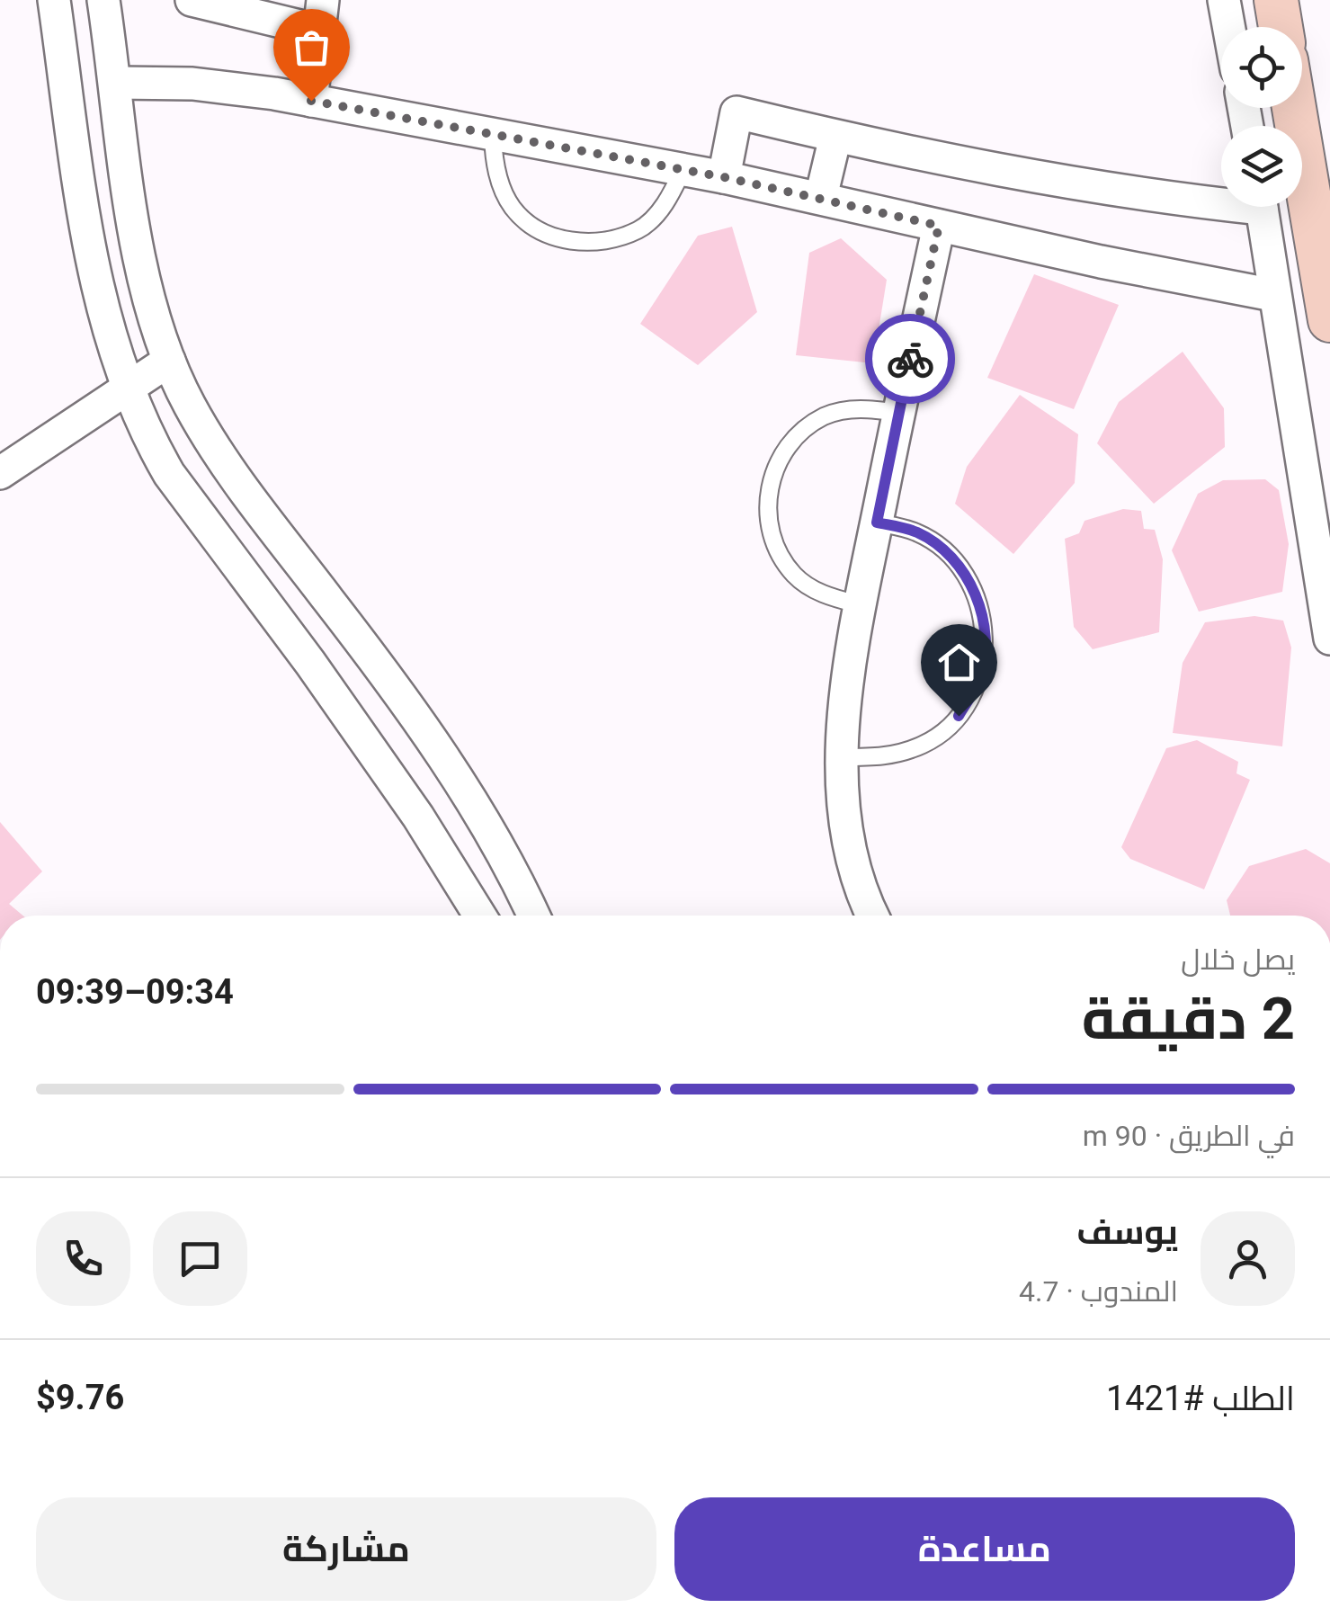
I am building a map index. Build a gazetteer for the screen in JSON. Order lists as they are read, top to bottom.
{
  "page": {
    "heading": ["2 دقيقة", "يصل خلال", "09:34–09:39"],
    "panel": [
      "يوسف",
      "المندوب · 4.7",
      "الطلب #1421",
      "$9.76"
    ],
    "bar": "في الطريق · 90 m",
    "buttons": ["مساعدة", "مشاركة"]
  }
}
